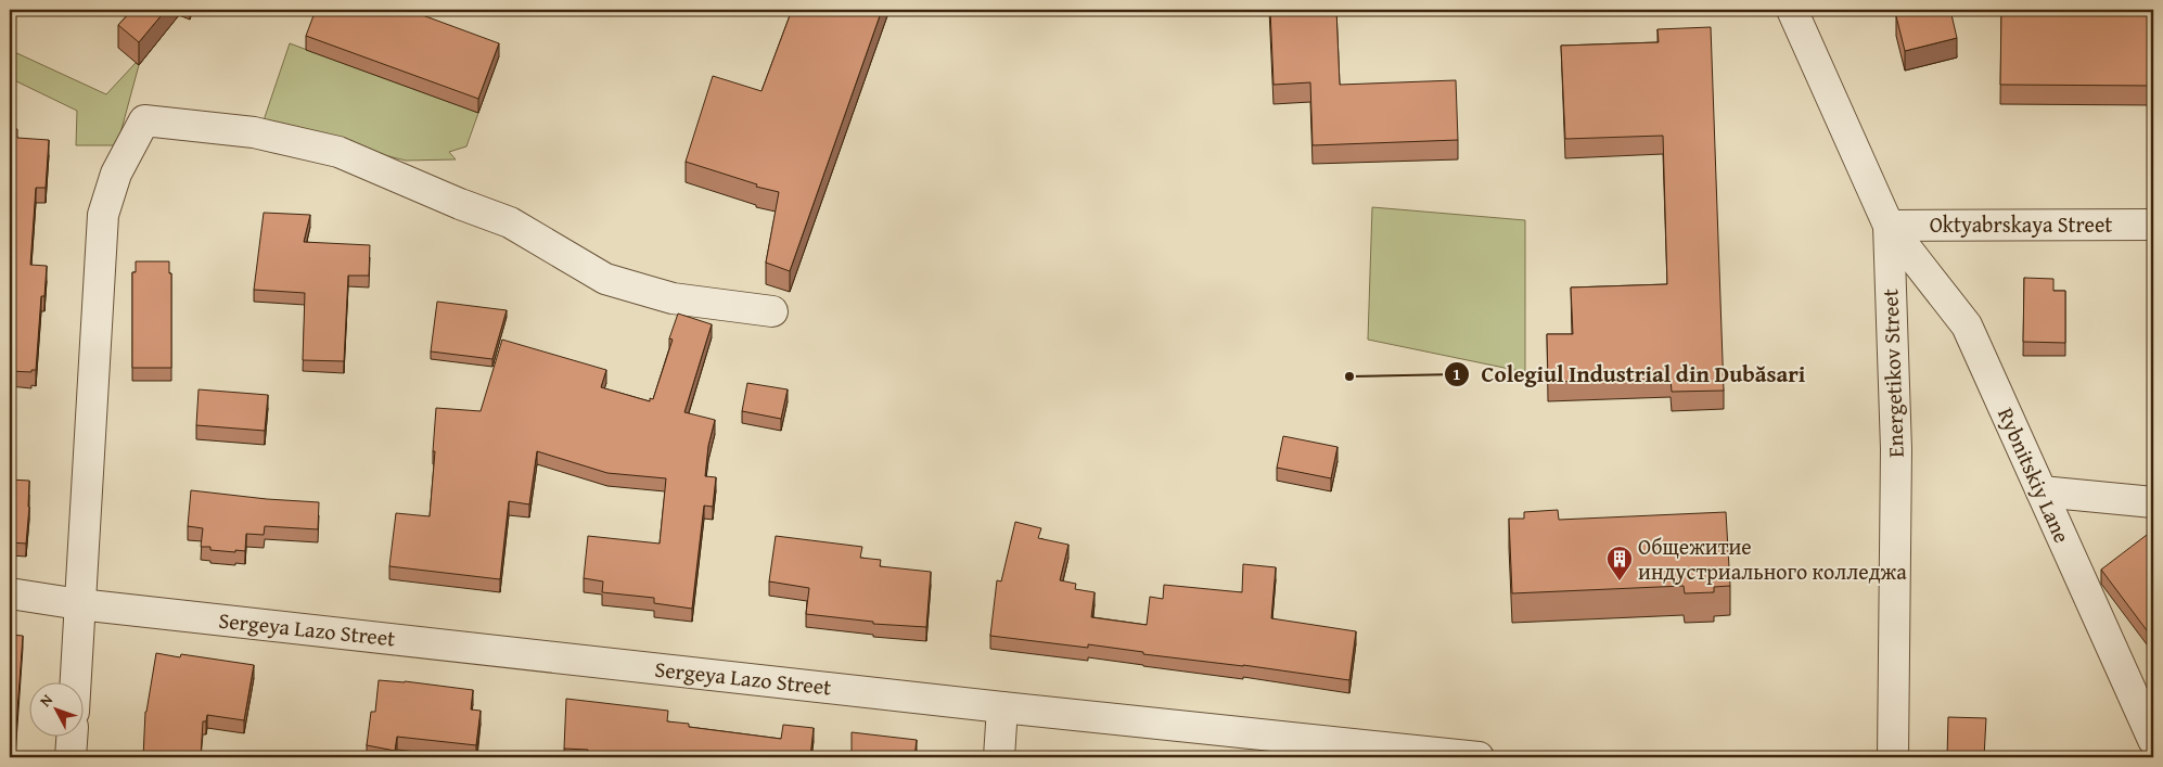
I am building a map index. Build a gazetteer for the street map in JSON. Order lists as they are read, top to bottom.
{
  "streets": {
    "street": [
      "Oktyabrskaya Street",
      "Energetikov Street",
      "Rybnitskiy Lane",
      "Sergeya Lazo Street"
    ]
  },
  "crossings": [
    ["Oktyabrskaya Street", "Energetikov Street"],
    ["Oktyabrskaya Street", "Rybnitskiy Lane"],
    ["Energetikov Street", "Rybnitskiy Lane"]
  ],
  "places": {
    "other": ["Colegiul Industrial din Dubăsari"],
    "building": ["Общежитие индустриального колледжа"]
  },
  "north": "top left"
}
